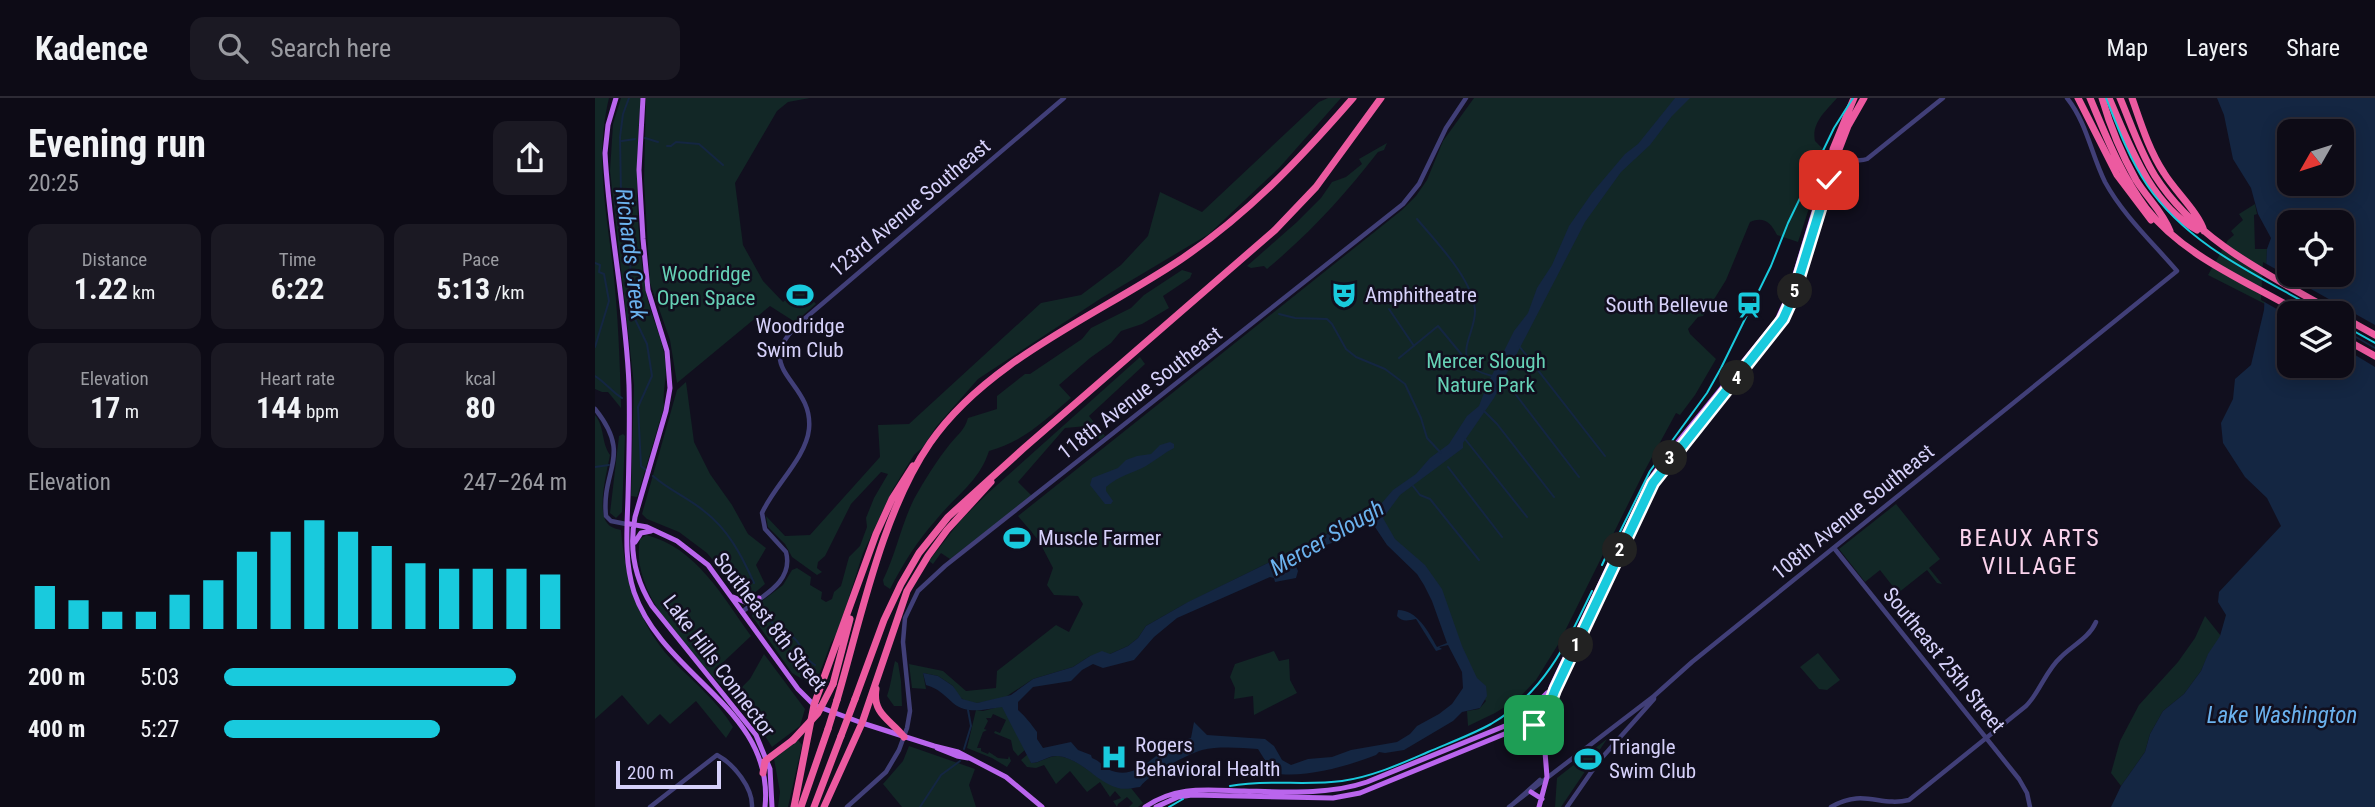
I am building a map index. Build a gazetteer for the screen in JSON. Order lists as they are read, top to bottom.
{
  "streets": {
    "main road": ["Southeast 8th Street", "Lake Hills Connector"],
    "street": [
      "123rd Avenue Southeast",
      "118th Avenue Southeast",
      "108th Avenue Southeast",
      "Southeast 25th Street"
    ]
  },
  "crossings": [
    ["118th Avenue Southeast", "Southeast 8th Street"],
    ["108th Avenue Southeast", "Southeast 25th Street"],
    ["Southeast 8th Street", "Lake Hills Connector"]
  ],
  "districts": ["BEAUX ARTS VILLAGE"],
  "water": ["Richards Creek", "Mercer Slough", "Lake Washington"],
  "parks": ["Woodridge Open Space", "Mercer Slough Nature Park"],
  "places": {
    "sports": ["Woodridge Swim Club", "Muscle Farmer", "Triangle Swim Club"],
    "theatre": ["Amphitheatre"],
    "station": ["South Bellevue"],
    "hospital": ["Rogers Behavioral Health"]
  },
  "scale_bar": "200 m",
  "north": "bottom left",
  "page": {
    "header": "Kadence",
    "search": "Search here",
    "nav": ["Map", "Layers", "Share"],
    "heading": ["Evening run", "20:25"],
    "stats": [
      ["Distance", "1.22 km"],
      ["Time", "6:22"],
      ["Pace", "5:13 /km"],
      ["Elevation", "17 m"],
      ["Heart rate", "144 bpm"],
      ["kcal", "80"]
    ],
    "pins": [
      "5",
      "4",
      "3",
      "2",
      "1"
    ],
    "chart": ["Elevation", "247–264 m"],
    "list": [
      {
        "name": "200 m",
        "note": "5:03"
      },
      {
        "name": "400 m",
        "note": "5:27"
      }
    ],
    "scale": "200 m"
  }
}
